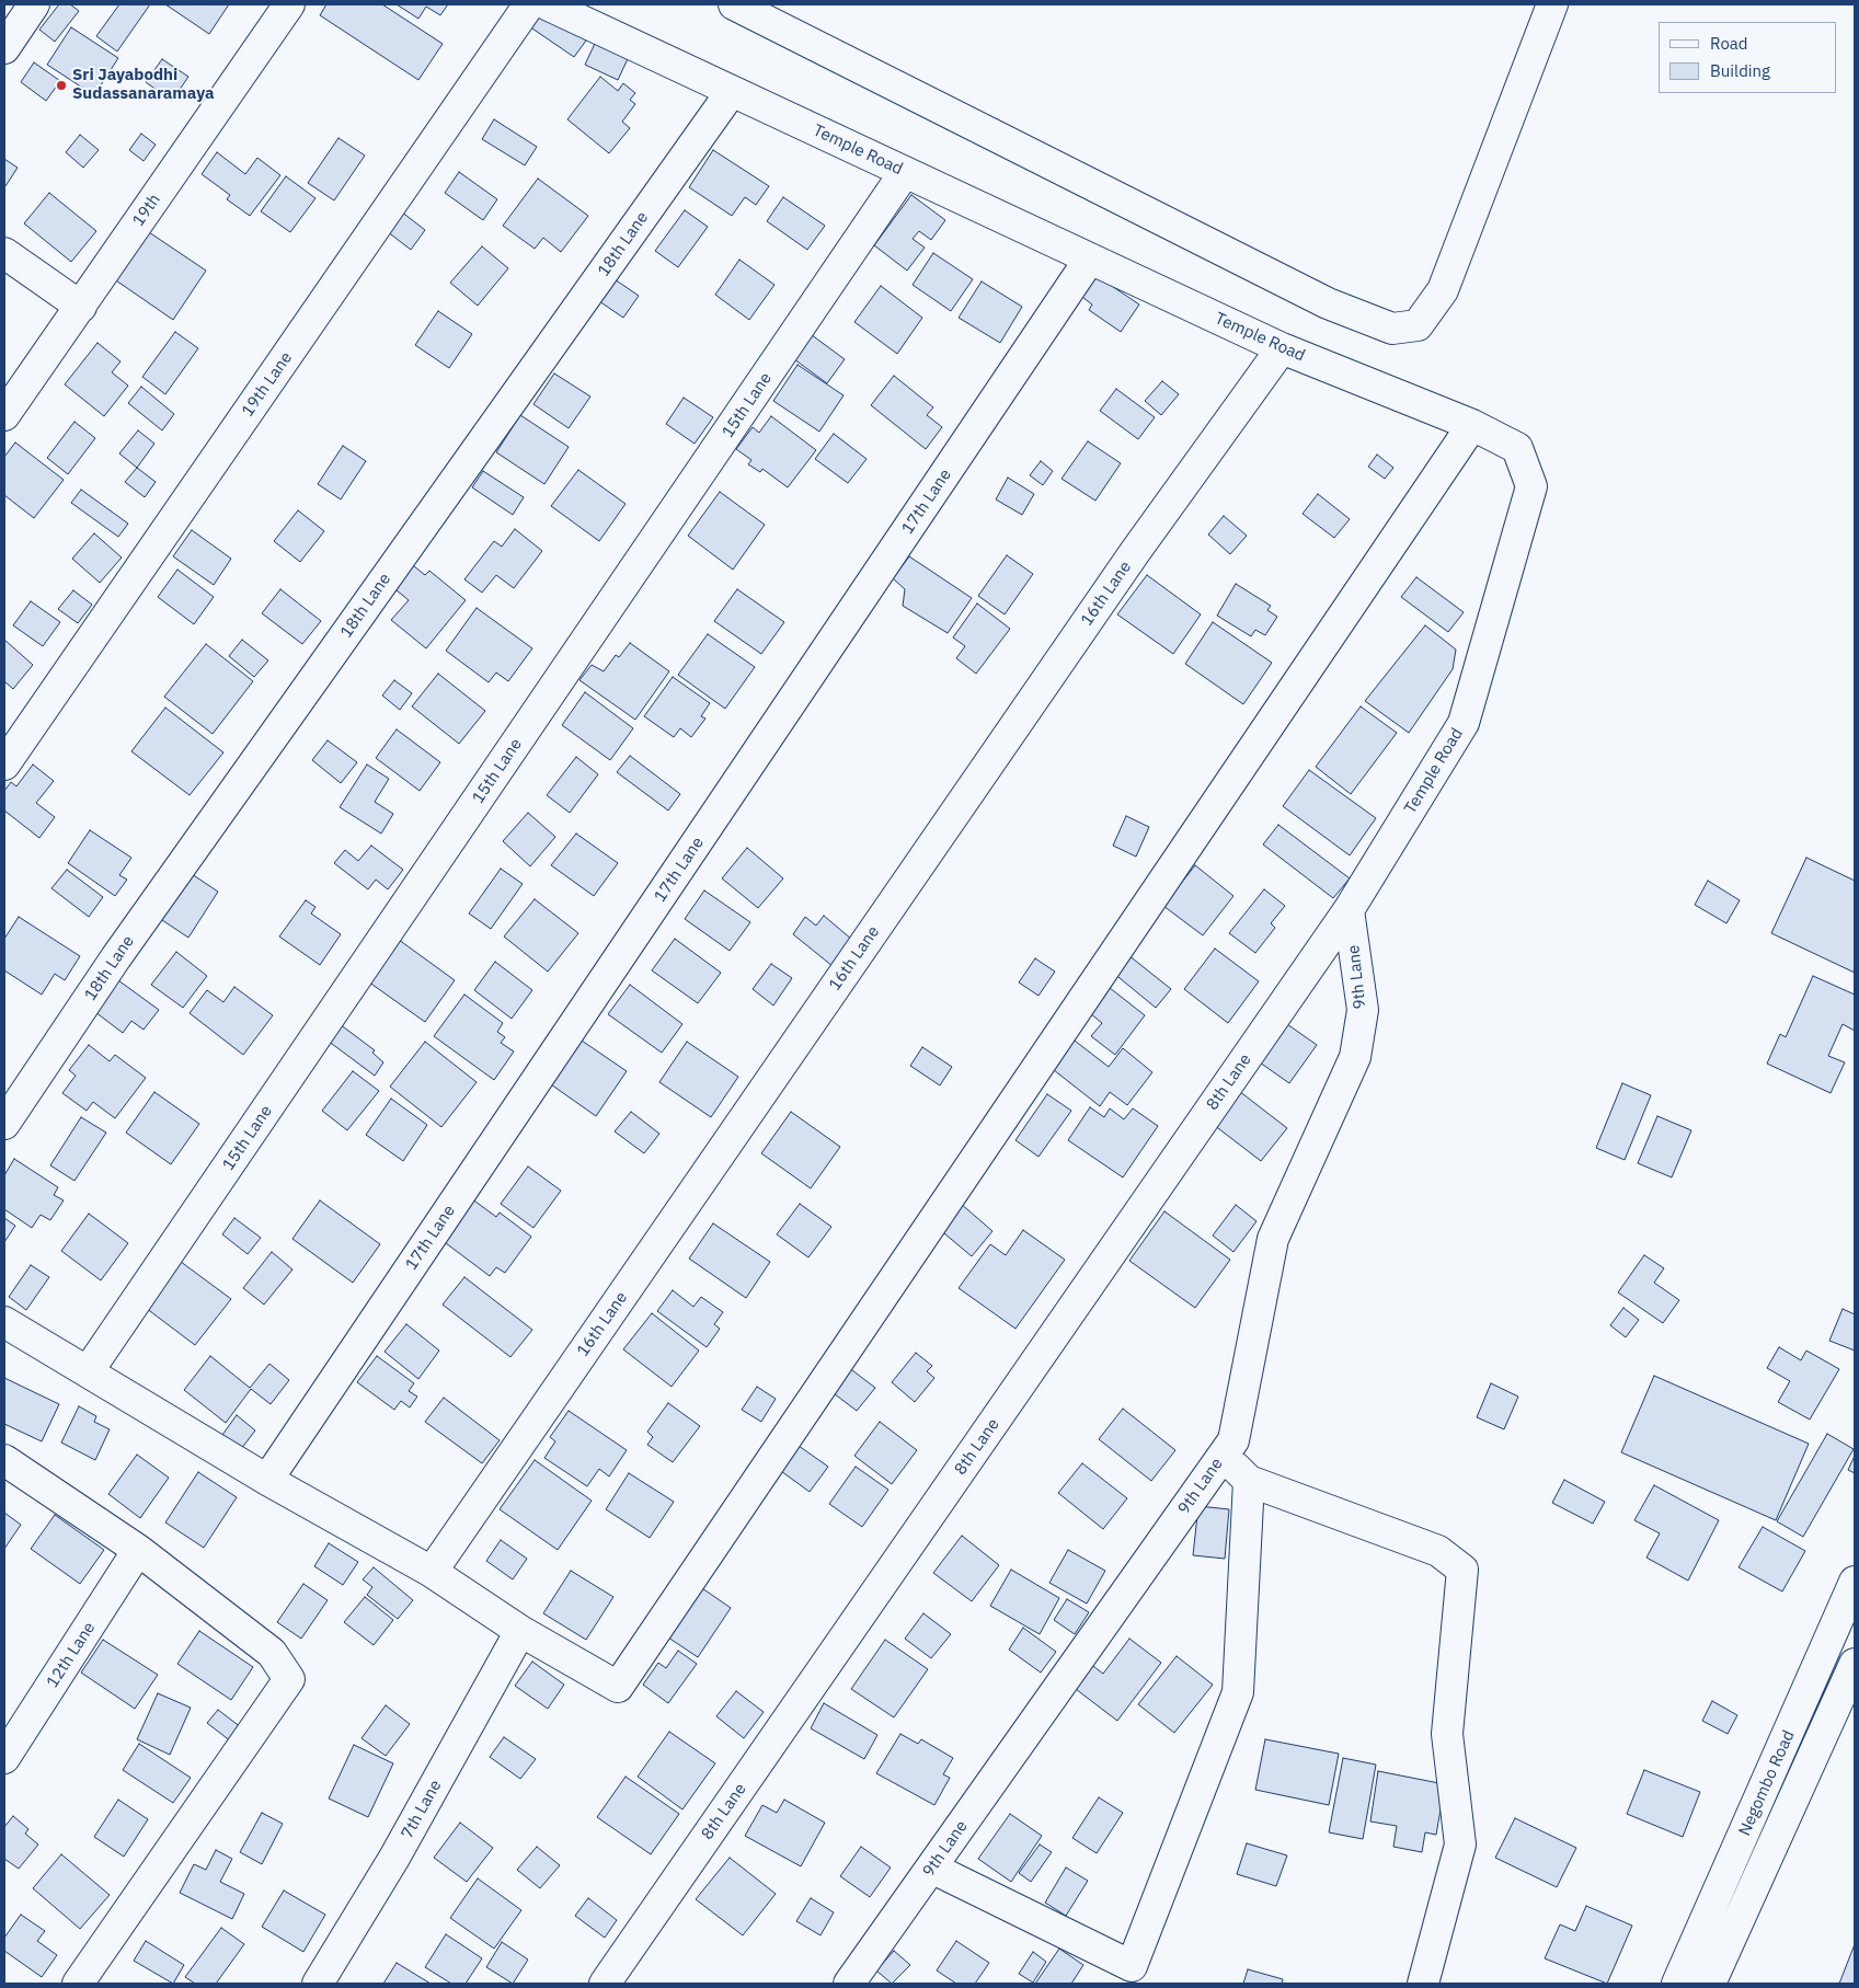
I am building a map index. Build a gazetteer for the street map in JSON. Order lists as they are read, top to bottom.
{
  "streets": {
    "main road": [
      "Temple Road",
      "19th",
      "18th Lane",
      "19th Lane",
      "15th Lane",
      "17th Lane",
      "16th Lane",
      "9th Lane",
      "8th Lane",
      "12th Lane",
      "Negombo Road",
      "7th Lane"
    ]
  },
  "crossings": [
    ["Temple Road", "18th Lane"],
    ["Temple Road", "15th Lane"],
    ["Temple Road", "17th Lane"],
    ["Temple Road", "16th Lane"],
    ["Temple Road", "9th Lane"],
    ["Temple Road", "8th Lane"],
    ["9th Lane", "8th Lane"]
  ],
  "places": ["Sri Jayabodhi Sudassanaramaya"],
  "legend": ["Road", "Building"]
}
